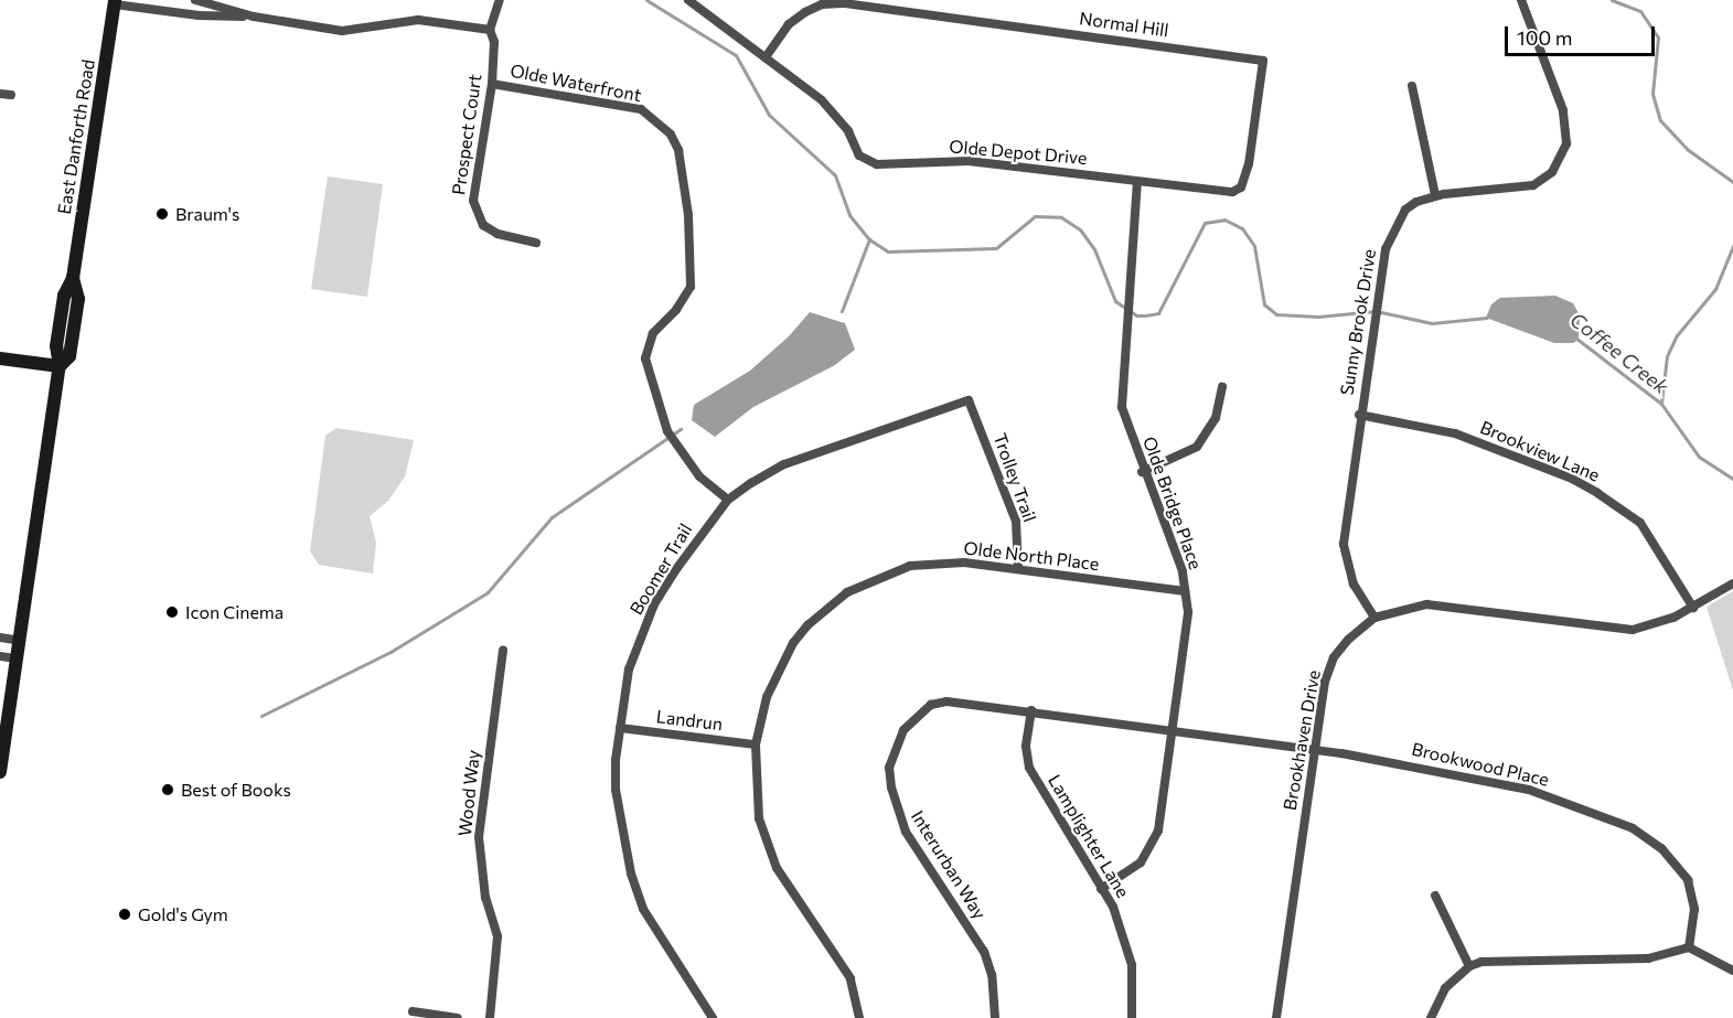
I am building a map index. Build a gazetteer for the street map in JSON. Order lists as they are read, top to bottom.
{
  "streets": {
    "main road": ["East Danforth Road"],
    "street": [
      "Normal Hill",
      "Olde Waterfront",
      "Prospect Court",
      "Olde Depot Drive",
      "Sunny Brook Drive",
      "Brookview Lane",
      "Trolley Trail",
      "Olde Bridge Place",
      "Olde North Place",
      "Boomer Trail",
      "Landrun",
      "Brookhaven Drive",
      "Brookwood Place",
      "Wood Way",
      "Lamplighter Lane",
      "Interurban Way"
    ]
  },
  "crossings": [
    ["Normal Hill", "Olde Depot Drive"],
    ["Olde Waterfront", "Prospect Court"],
    ["Olde Waterfront", "Boomer Trail"],
    ["Olde Depot Drive", "Olde Bridge Place"],
    ["Sunny Brook Drive", "Brookview Lane"],
    ["Sunny Brook Drive", "Brookhaven Drive"],
    ["Brookview Lane", "Brookhaven Drive"],
    ["Trolley Trail", "Olde North Place"],
    ["Trolley Trail", "Boomer Trail"],
    ["Olde Bridge Place", "Olde North Place"],
    ["Olde Bridge Place", "Brookwood Place"],
    ["Olde Bridge Place", "Lamplighter Lane"],
    ["Olde Bridge Place", "Interurban Way"],
    ["Olde North Place", "Landrun"],
    ["Boomer Trail", "Landrun"],
    ["Brookhaven Drive", "Brookwood Place"],
    ["Brookwood Place", "Interurban Way"],
    ["Lamplighter Lane", "Interurban Way"]
  ],
  "water": ["Coffee Creek"],
  "places": [
    "Braum's",
    "Icon Cinema",
    "Best of Books",
    "Gold's Gym"
  ],
  "scale_bar": "100 m"
}
